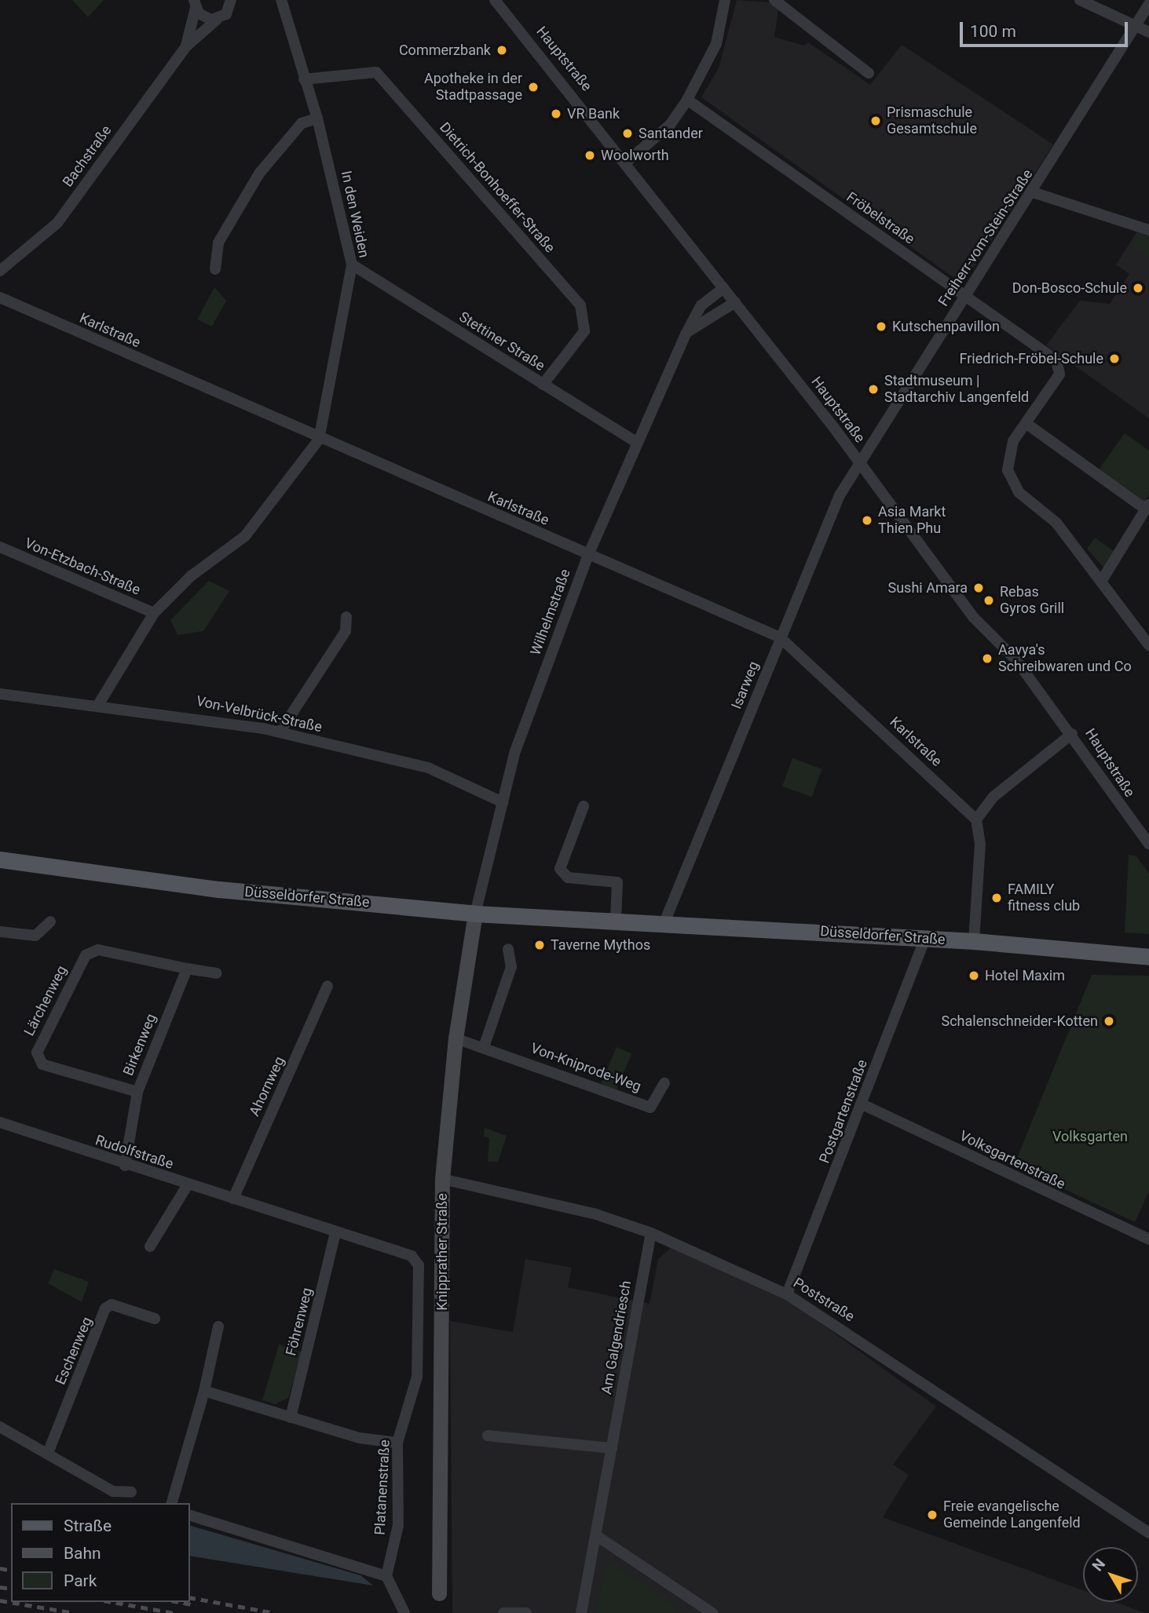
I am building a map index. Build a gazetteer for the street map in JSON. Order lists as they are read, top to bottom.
{
  "streets": {
    "main road": ["Düsseldorfer Straße", "Knipprather Straße"],
    "street": [
      "Hauptstraße",
      "Bachstraße",
      "Dietrich-Bonhoeffer-Straße",
      "In den Weiden",
      "Fröbelstraße",
      "Freiherr-vom-Stein-Straße",
      "Karlstraße",
      "Stettiner Straße",
      "Von-Etzbach-Straße",
      "Wilhelmstraße",
      "Isarweg",
      "Von-Velbrück-Straße",
      "Lärchenweg",
      "Birkenweg",
      "Von-Kniprode-Weg",
      "Ahornweg",
      "Postgartenstraße",
      "Rudolfstraße",
      "Volksgartenstraße",
      "Poststraße",
      "Föhrenweg",
      "Am Galgendriesch",
      "Eschenweg",
      "Platanenstraße"
    ]
  },
  "crossings": [
    ["Hauptstraße", "Freiherr-vom-Stein-Straße"],
    ["Hauptstraße", "Wilhelmstraße"],
    ["Hauptstraße", "Isarweg"],
    ["Dietrich-Bonhoeffer-Straße", "In den Weiden"],
    ["Dietrich-Bonhoeffer-Straße", "Stettiner Straße"],
    ["In den Weiden", "Karlstraße"],
    ["In den Weiden", "Stettiner Straße"],
    ["Fröbelstraße", "Freiherr-vom-Stein-Straße"],
    ["Freiherr-vom-Stein-Straße", "Isarweg"],
    ["Karlstraße", "Wilhelmstraße"],
    ["Karlstraße", "Isarweg"],
    ["Stettiner Straße", "Wilhelmstraße"],
    ["Wilhelmstraße", "Von-Velbrück-Straße"],
    ["Wilhelmstraße", "Düsseldorfer Straße"],
    ["Wilhelmstraße", "Knipprather Straße"],
    ["Isarweg", "Düsseldorfer Straße"],
    ["Düsseldorfer Straße", "Postgartenstraße"],
    ["Düsseldorfer Straße", "Knipprather Straße"],
    ["Lärchenweg", "Birkenweg"],
    ["Birkenweg", "Rudolfstraße"],
    ["Von-Kniprode-Weg", "Knipprather Straße"],
    ["Ahornweg", "Rudolfstraße"],
    ["Postgartenstraße", "Volksgartenstraße"],
    ["Postgartenstraße", "Poststraße"],
    ["Rudolfstraße", "Platanenstraße"],
    ["Knipprather Straße", "Poststraße"],
    ["Poststraße", "Am Galgendriesch"],
    ["Föhrenweg", "Platanenstraße"]
  ],
  "parks": ["Volksgarten"],
  "places": [
    "Commerzbank",
    "Apotheke in der Stadtpassage",
    "VR Bank",
    "Prismaschule Gesamtschule",
    "Santander",
    "Woolworth",
    "Don-Bosco-Schule",
    "Kutschenpavillon",
    "Friedrich-Fröbel-Schule",
    "Stadtmuseum | Stadtarchiv Langenfeld",
    "Asia Markt Thien Phu",
    "Sushi Amara",
    "Rebas Gyros Grill",
    "Aavya's Schreibwaren und Co",
    "FAMILY fitness club",
    "Taverne Mythos",
    "Hotel Maxim",
    "Schalenschneider-Kotten",
    "Freie evangelische Gemeinde Langenfeld"
  ],
  "legend": ["Straße", "Bahn", "Park"],
  "scale_bar": "100 m",
  "north": "top left"
}
